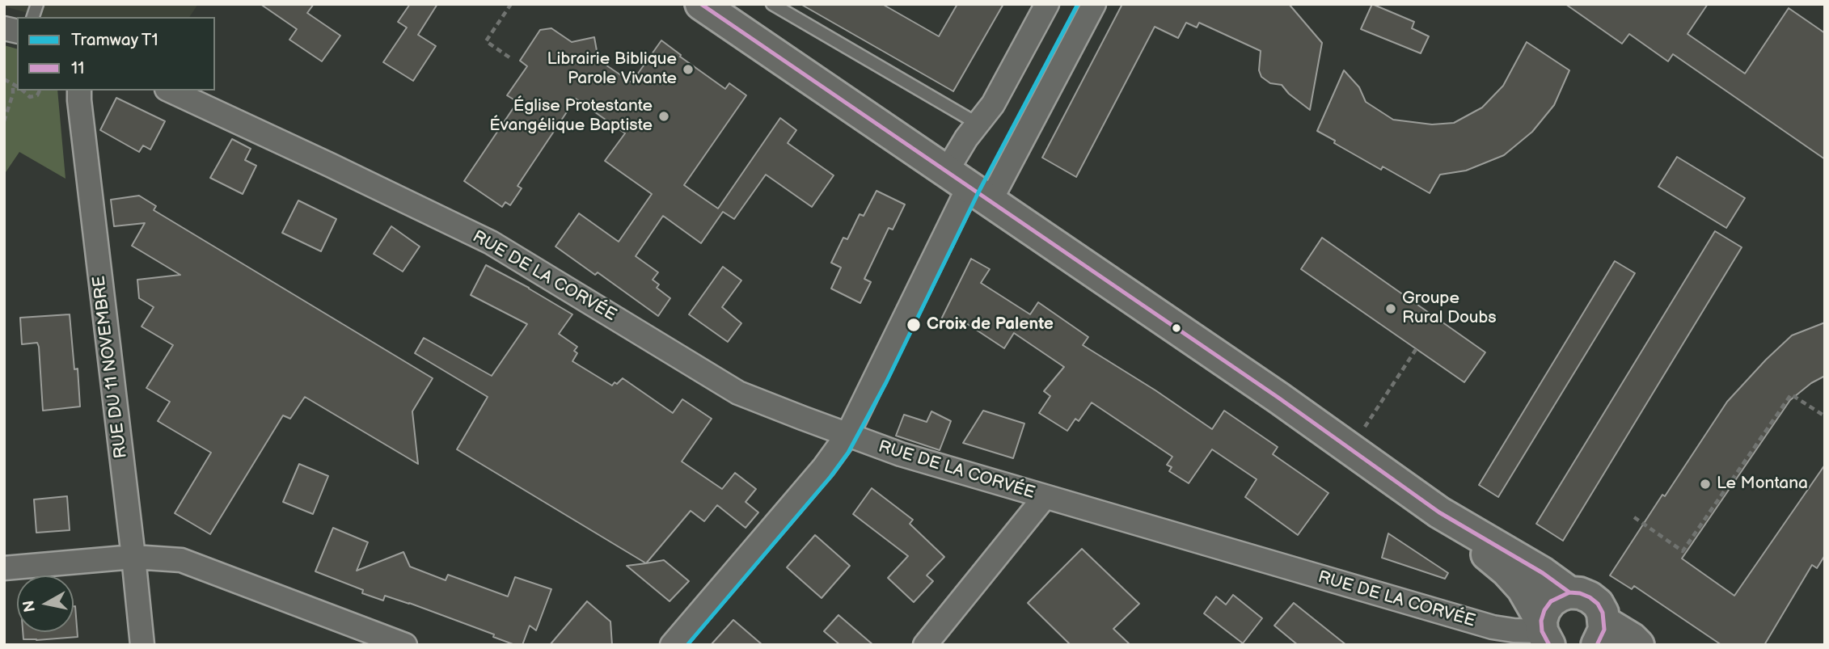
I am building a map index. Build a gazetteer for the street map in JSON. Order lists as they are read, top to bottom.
{
  "streets": {
    "street": ["RUE DE LA CORVÉE", "RUE DU 11 NOVEMBRE"]
  },
  "places": [
    "Librairie Biblique Parole Vivante",
    "Église Protestante Évangélique Baptiste",
    "Groupe Rural Doubs",
    "Croix de Palente",
    "Le Montana"
  ],
  "lines": ["tram line T1", "transit line 11"],
  "legend": ["Tramway T1", "11"],
  "north": "left"
}
